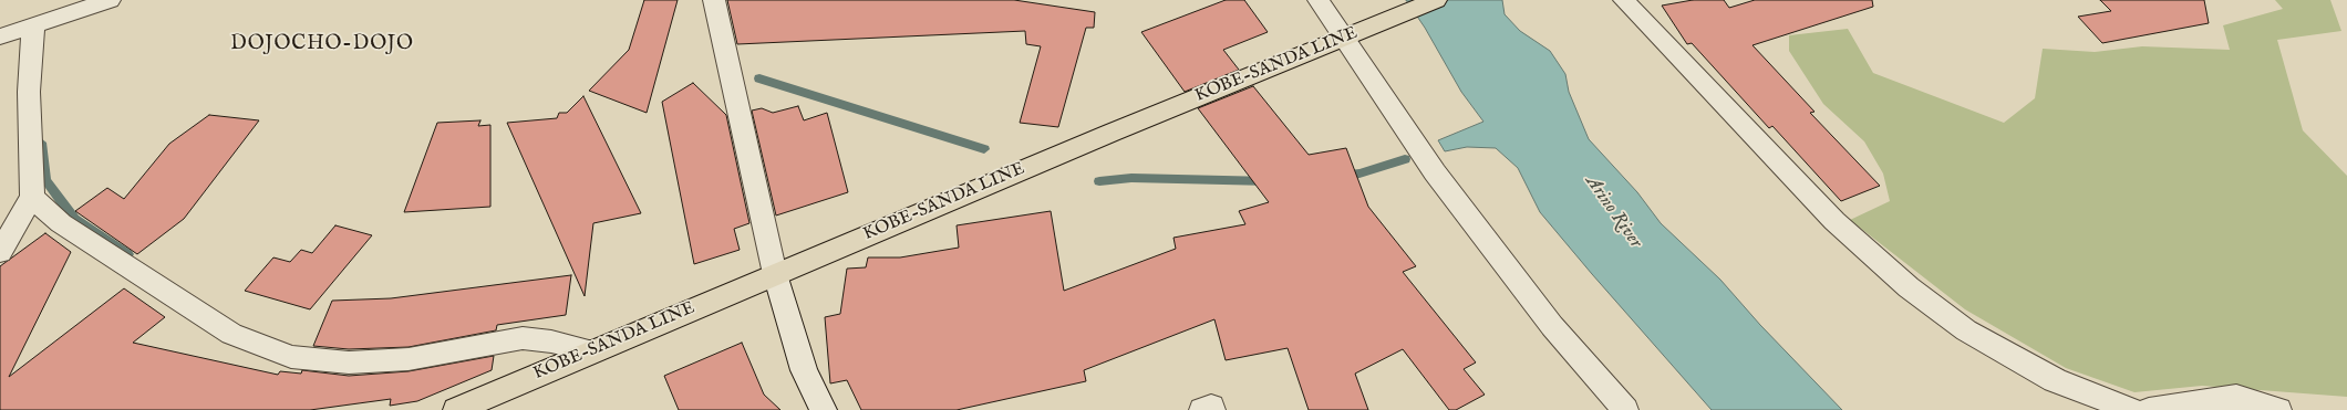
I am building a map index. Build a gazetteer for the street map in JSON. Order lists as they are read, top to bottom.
{
  "streets": {
    "main road": ["KOBE-SANDA LINE"]
  },
  "districts": ["DOJOCHO-DOJO"],
  "water": ["Arino River"]
}
